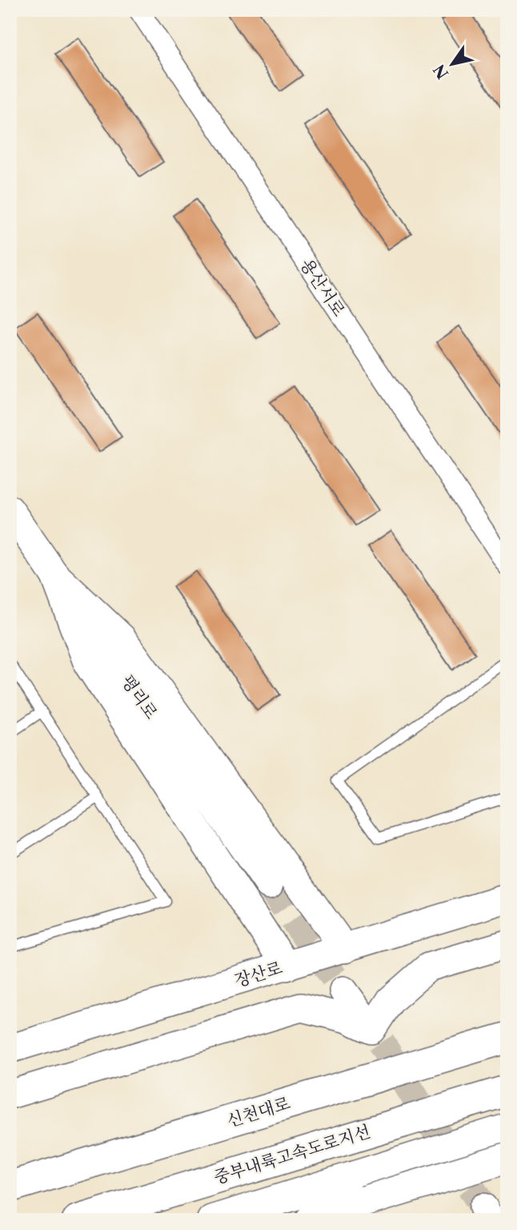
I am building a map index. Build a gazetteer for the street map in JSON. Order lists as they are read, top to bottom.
{
  "streets": {
    "highway": ["신천대로", "중부내륙고속도로지선"],
    "main road": ["평리로", "장산로"],
    "street": ["용산서로"]
  },
  "north": "bottom left"
}
